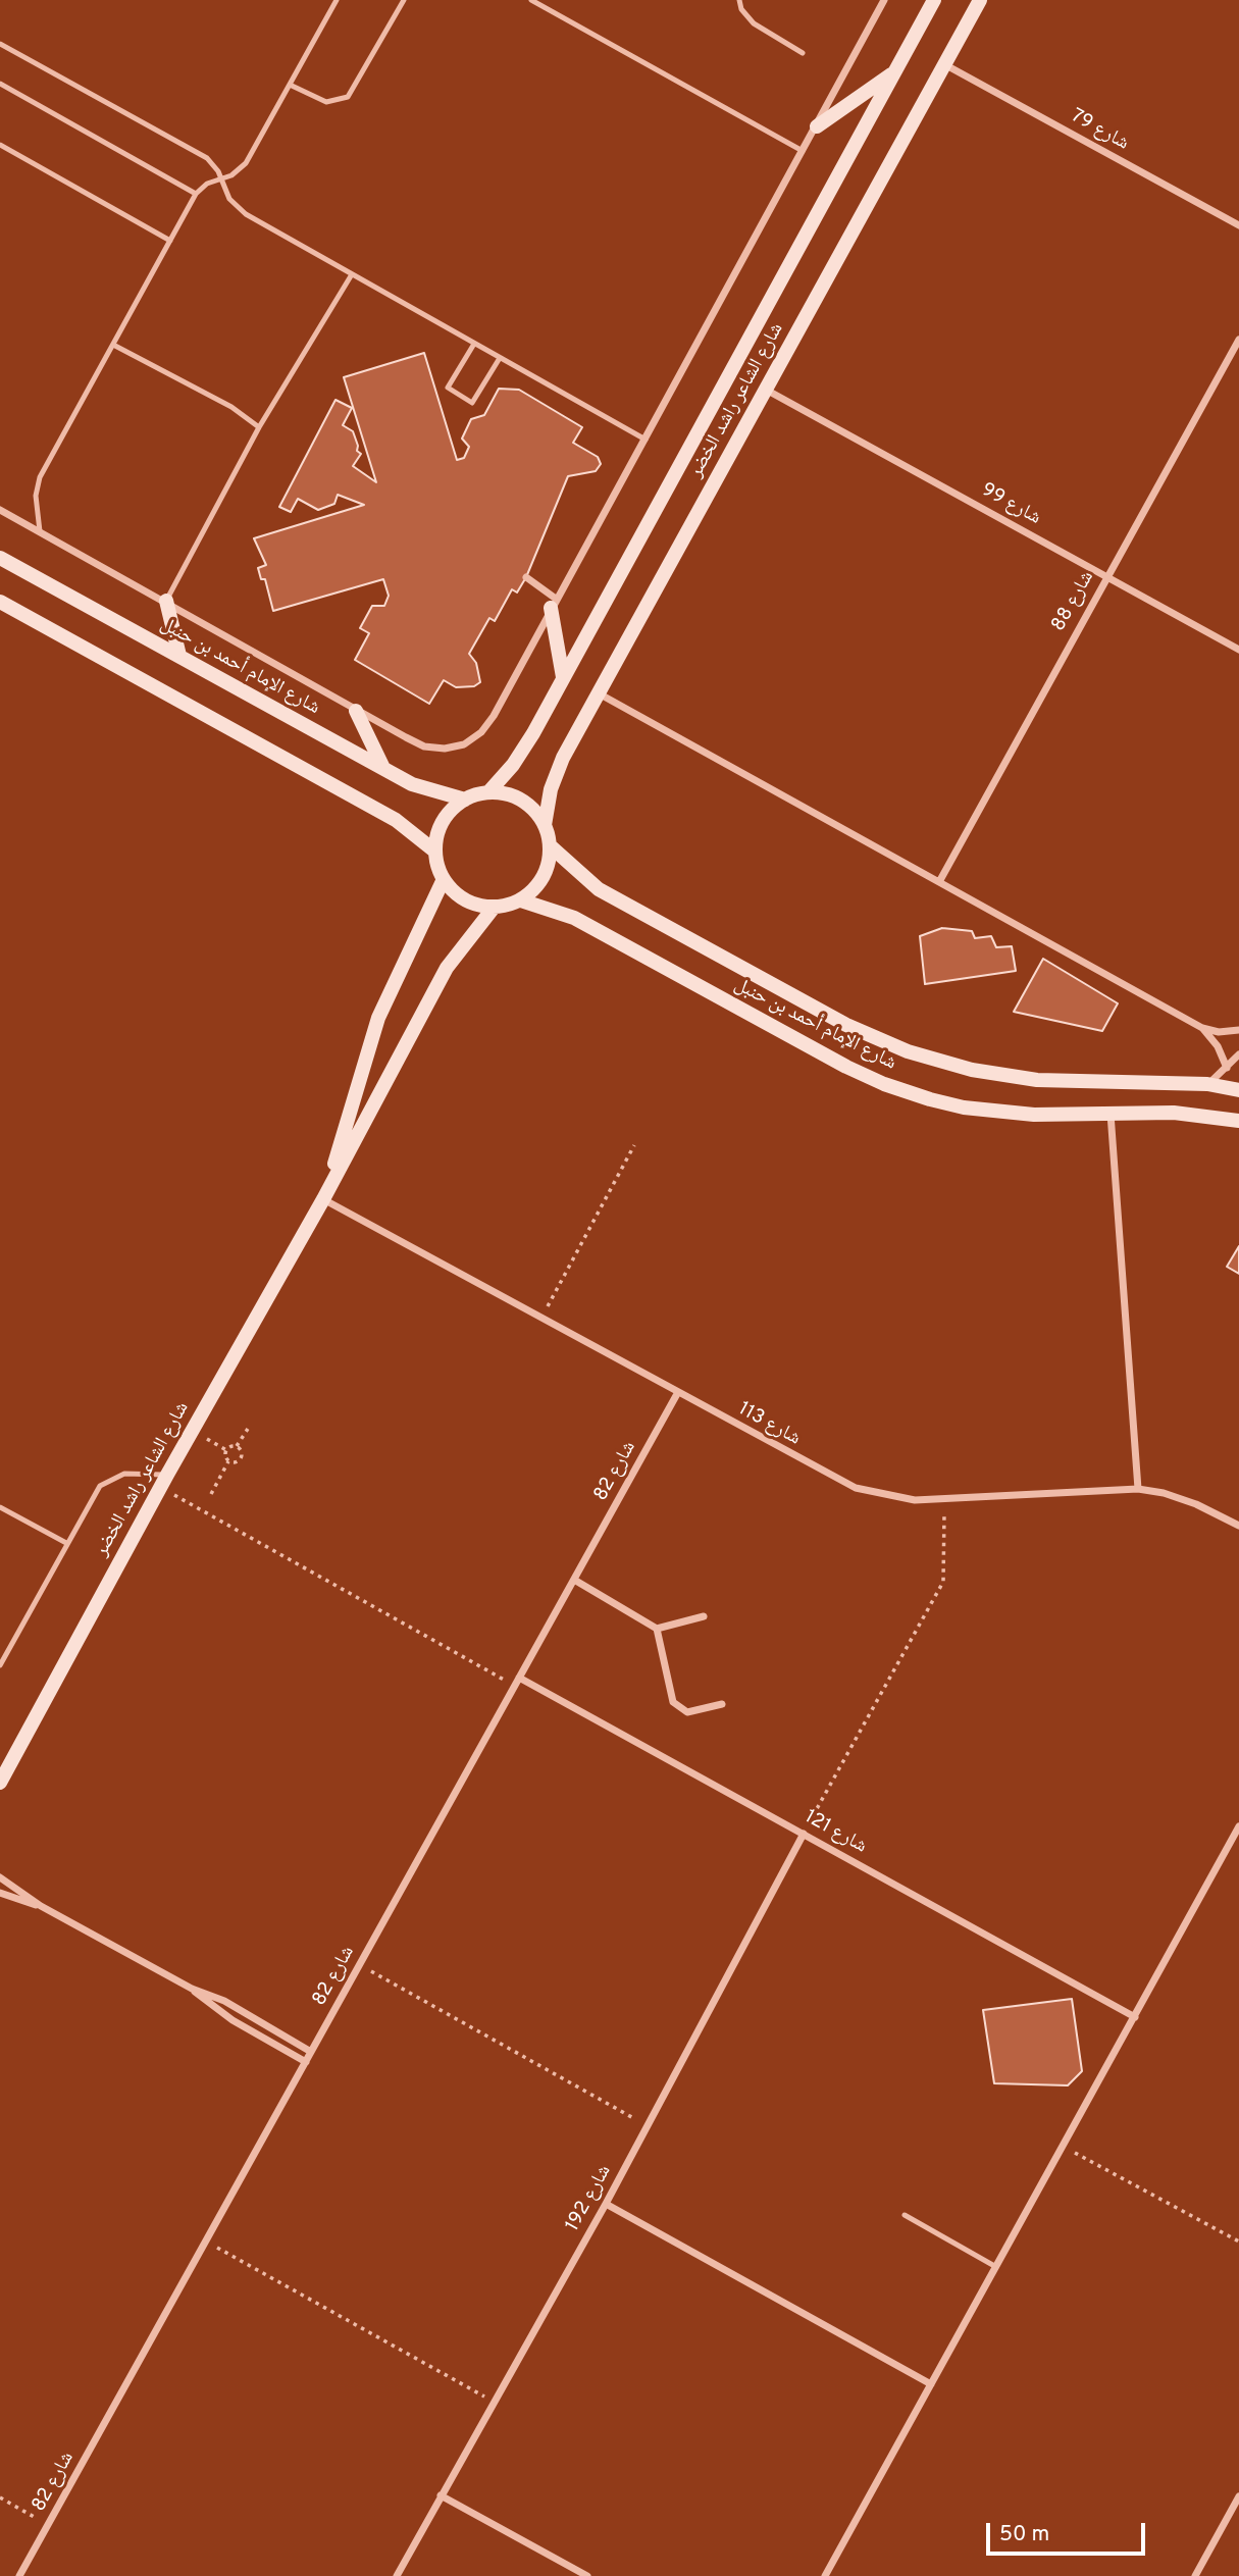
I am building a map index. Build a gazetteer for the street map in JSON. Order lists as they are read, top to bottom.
{
  "streets": {
    "street": [
      "شارع 79",
      "شارع الشاعر راشد الخضر",
      "شارع 99",
      "شارع 88",
      "شارع الإمام أحمد بن حنبل",
      "شارع 113",
      "شارع 82",
      "شارع 121",
      "شارع 192"
    ]
  },
  "crossings": [
    ["شارع 79", "شارع الشاعر راشد الخضر"],
    ["شارع الشاعر راشد الخضر", "شارع 99"],
    ["شارع الشاعر راشد الخضر", "شارع الإمام أحمد بن حنبل"],
    ["شارع الشاعر راشد الخضر", "شارع 113"],
    ["شارع 99", "شارع 88"],
    ["شارع 113", "شارع 82"],
    ["شارع 82", "شارع 121"],
    ["شارع 121", "شارع 192"]
  ],
  "scale_bar": "50 m"
}
